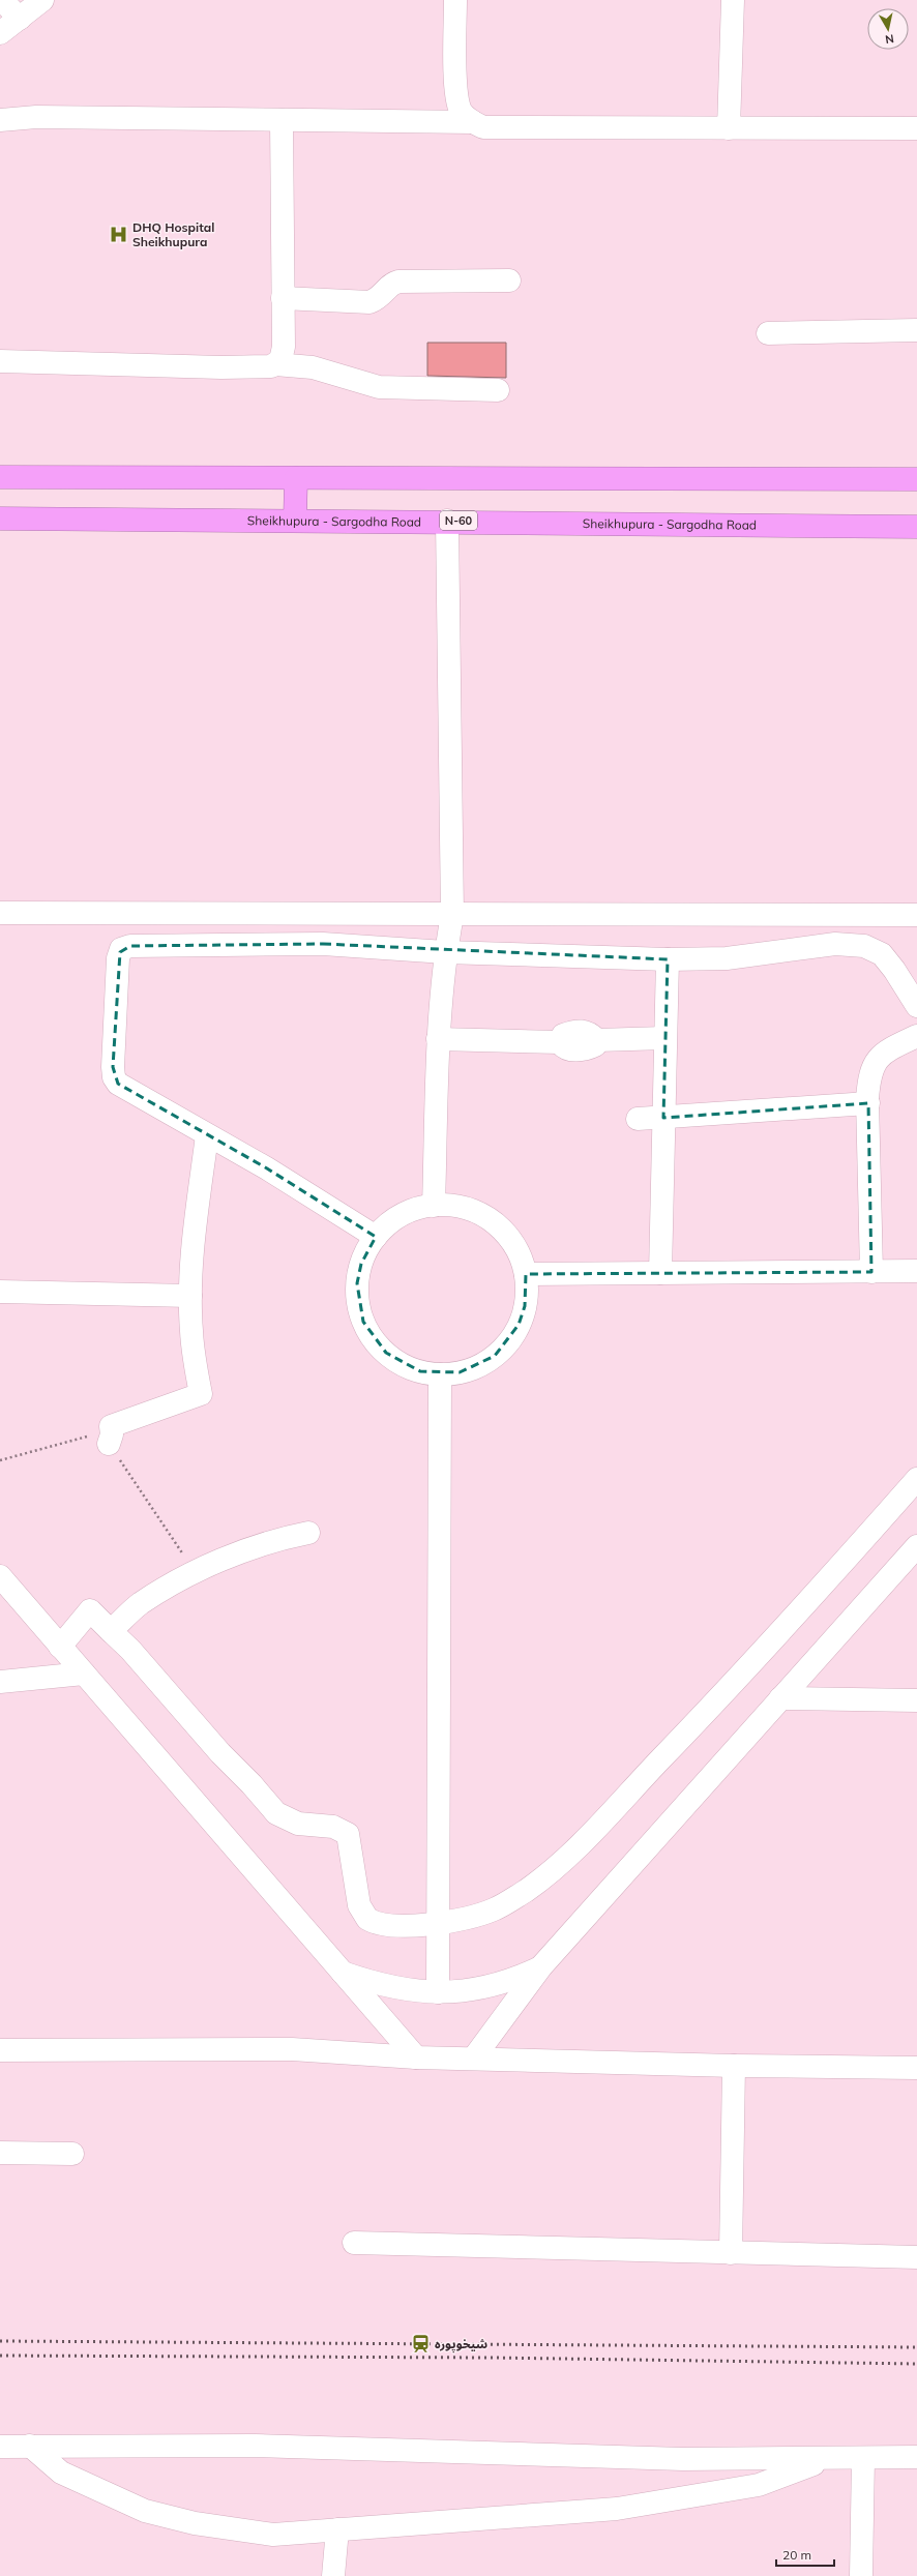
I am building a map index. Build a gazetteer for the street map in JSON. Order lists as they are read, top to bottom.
{
  "streets": {
    "highway": ["Sheikhupura - Sargodha Road", "N-60"]
  },
  "places": {
    "hospital": ["DHQ Hospital Sheikhupura"],
    "station": ["شیخوپورہ"]
  },
  "scale_bar": "20 m",
  "north": "bottom"
}
